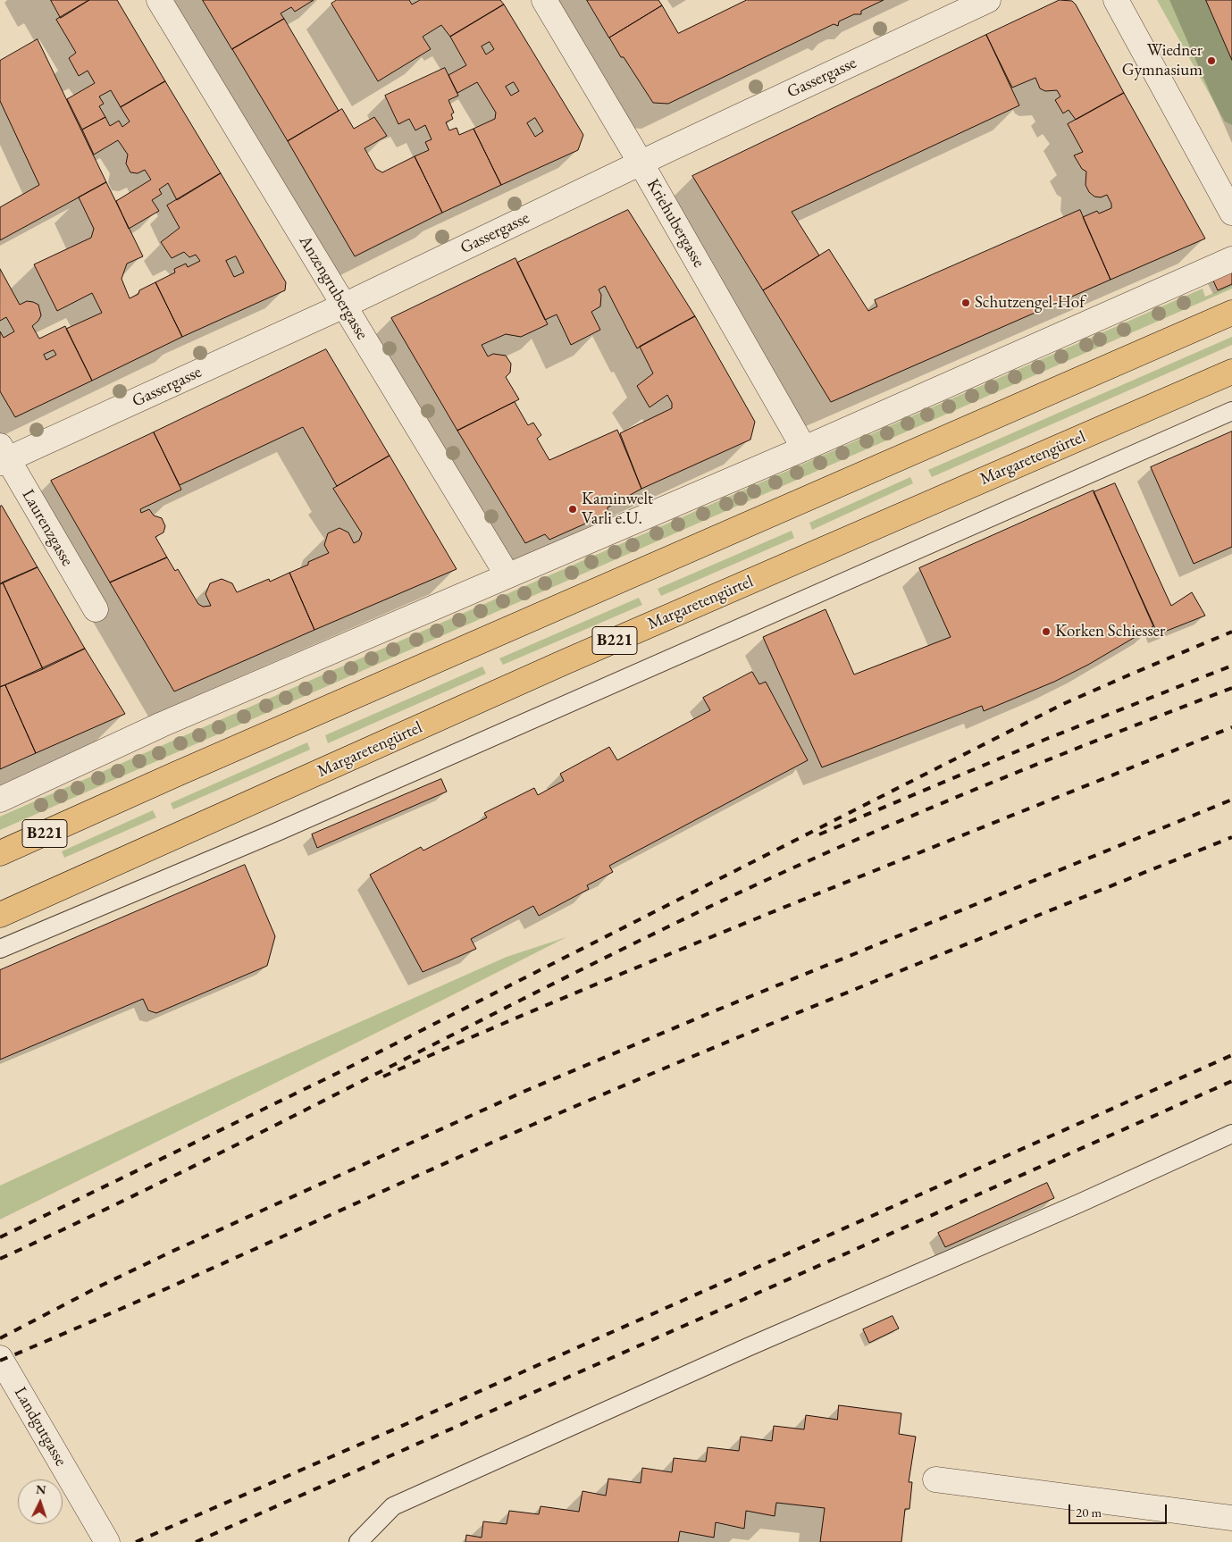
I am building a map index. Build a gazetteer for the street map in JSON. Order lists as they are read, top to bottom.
{
  "streets": {
    "main road": ["Margaretengürtel", "B221"],
    "street": [
      "Gassergasse",
      "Kriehubergasse",
      "Anzengrubergasse",
      "Laurenzgasse",
      "Landgutgasse"
    ]
  },
  "crossings": [
    ["Gassergasse", "Kriehubergasse"],
    ["Gassergasse", "Anzengrubergasse"],
    ["Gassergasse", "Laurenzgasse"]
  ],
  "places": [
    "Wiedner Gymnasium",
    "Schutzengel-Hof",
    "Kaminwelt Varli e.U.",
    "Korken Schiesser"
  ],
  "scale_bar": "20 m",
  "north": "top"
}
